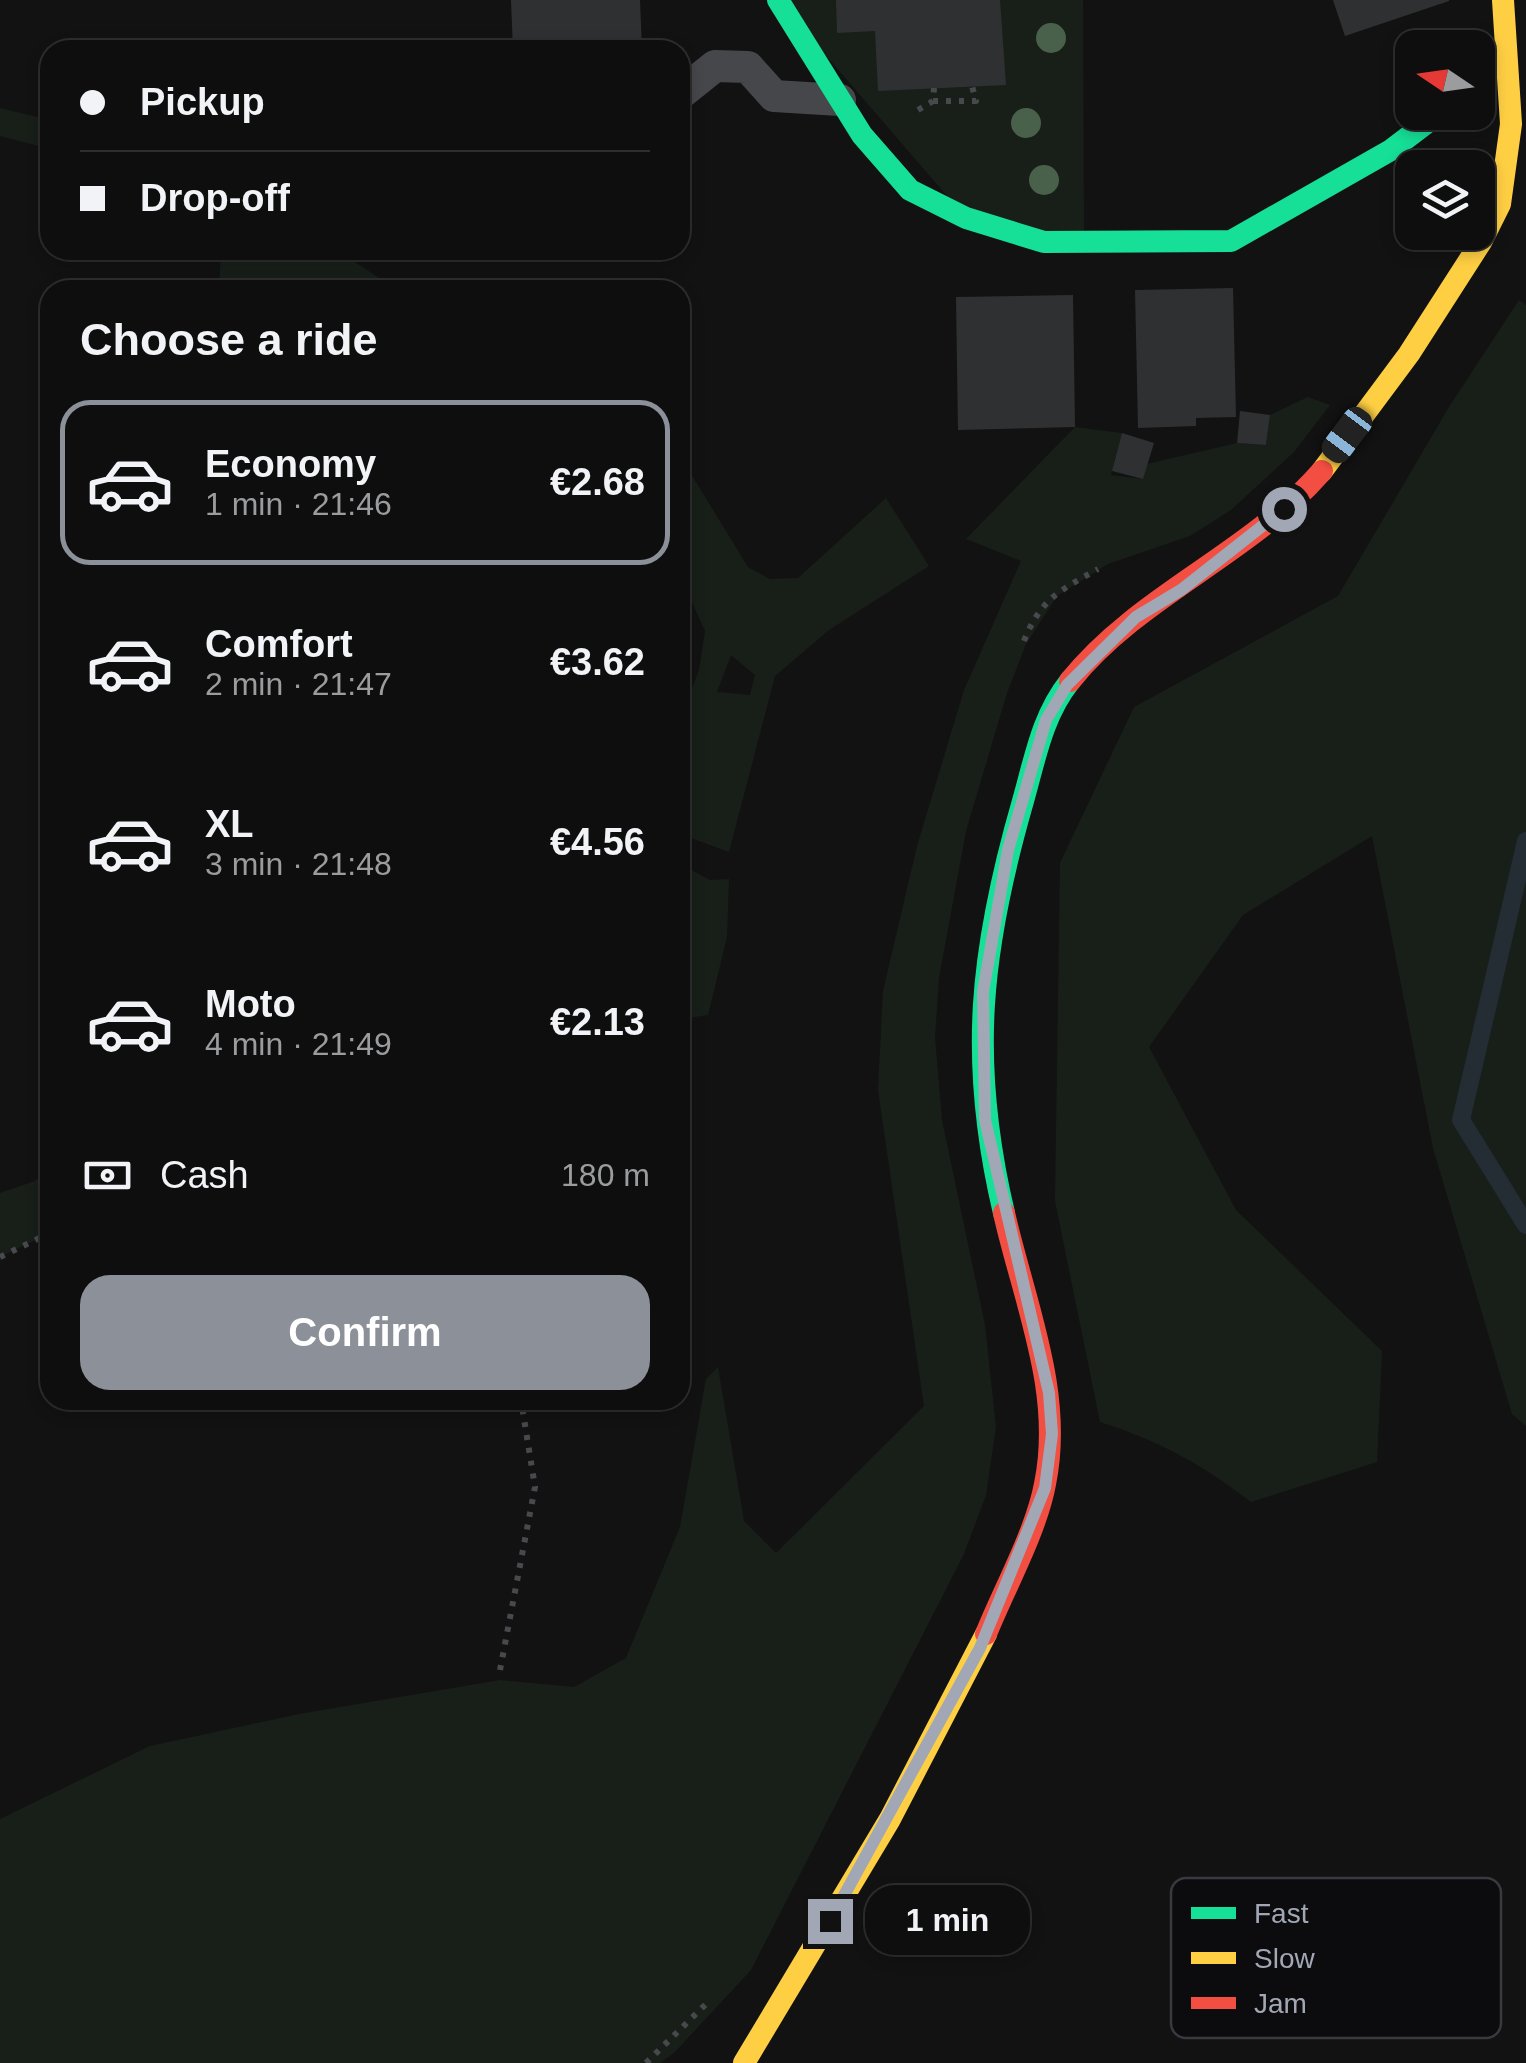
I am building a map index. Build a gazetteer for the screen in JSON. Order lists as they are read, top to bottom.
{
  "legend": ["Fast", "Slow", "Jam"],
  "north": "left",
  "page": {
    "banner": ["Pickup", "Drop-off"],
    "heading": "Choose a ride",
    "list": [
      {
        "name": "Economy",
        "note": "1 min · 21:46",
        "value": "€2.68"
      },
      {
        "name": "Comfort",
        "note": "2 min · 21:47",
        "value": "€3.62"
      },
      {
        "name": "XL",
        "note": "3 min · 21:48",
        "value": "€4.56"
      },
      {
        "name": "Moto",
        "note": "4 min · 21:49",
        "value": "€2.13"
      }
    ],
    "pay": ["Cash", "180 m"],
    "buttons": "Confirm",
    "bubble": "1 min"
  }
}
